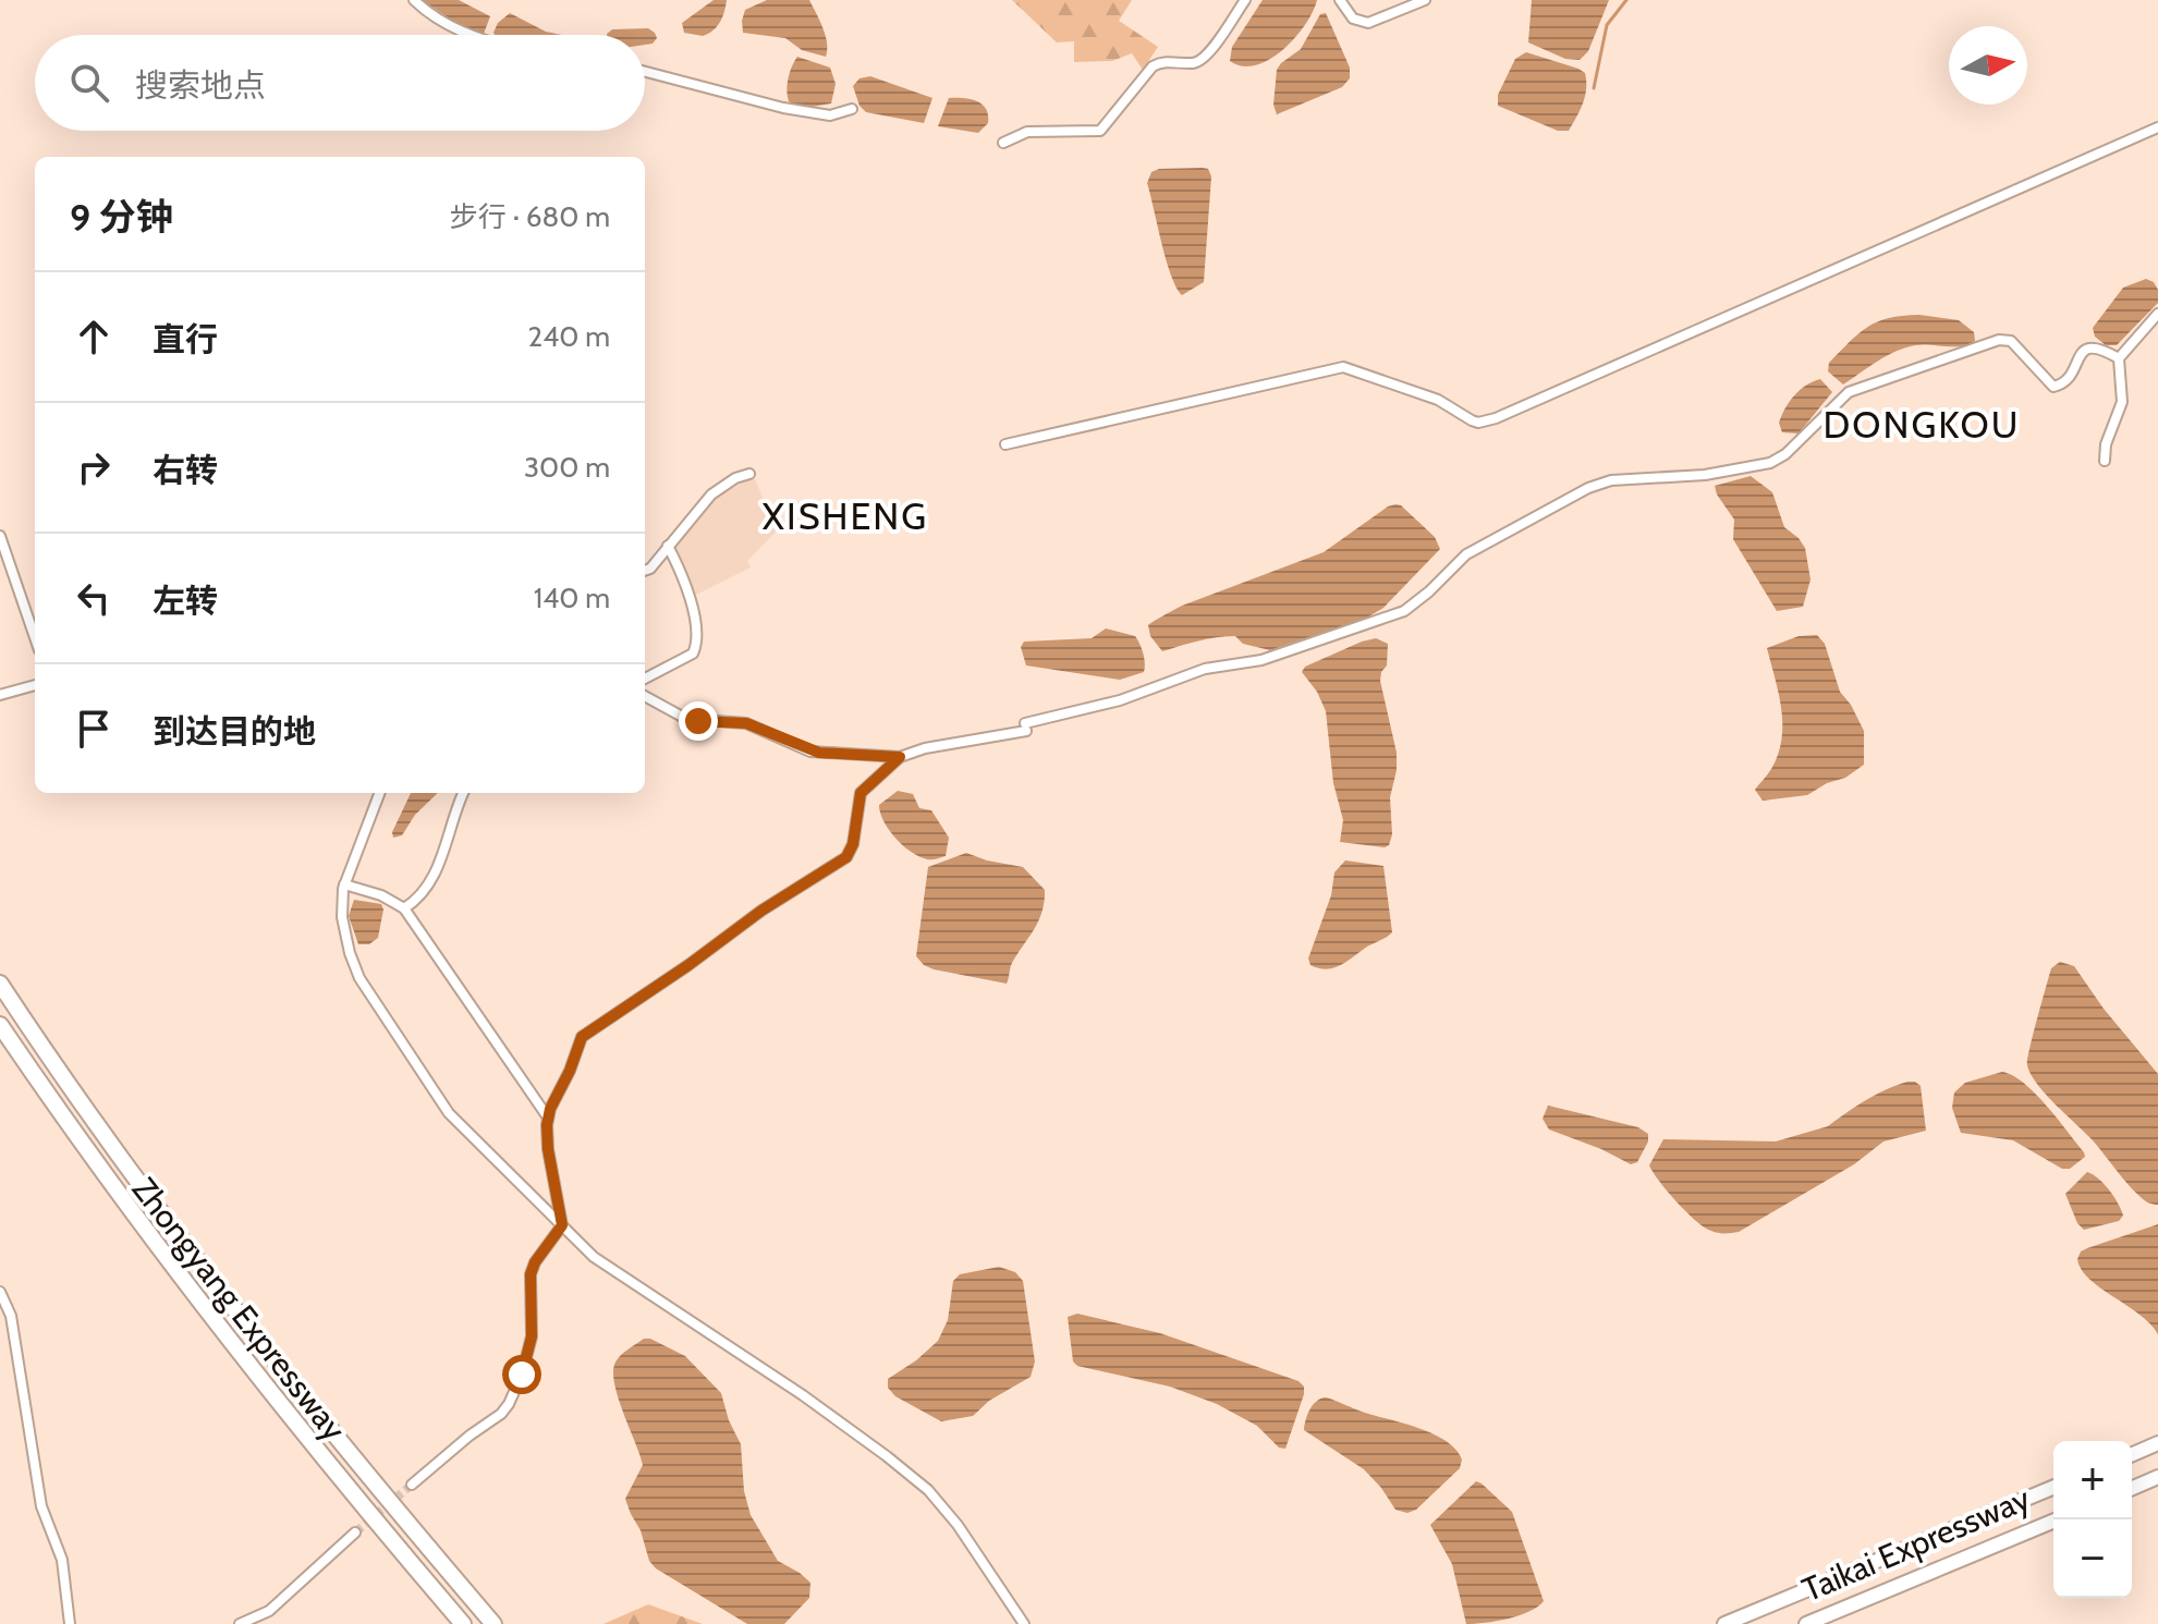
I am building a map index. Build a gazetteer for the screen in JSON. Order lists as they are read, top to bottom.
{
  "streets": {
    "highway": ["Zhongyang Expressway", "Taikai Expressway"]
  },
  "districts": ["DONGKOU", "XISHENG"],
  "north": "right",
  "page": {
    "search": "搜索地点",
    "heading": ["9 分钟", "步行 · 680 m"],
    "list": [
      ["直行", "240 m"],
      ["右转", "300 m"],
      ["左转", "140 m"],
      "到达目的地"
    ],
    "map_buttons": ["+", "−"]
  }
}
